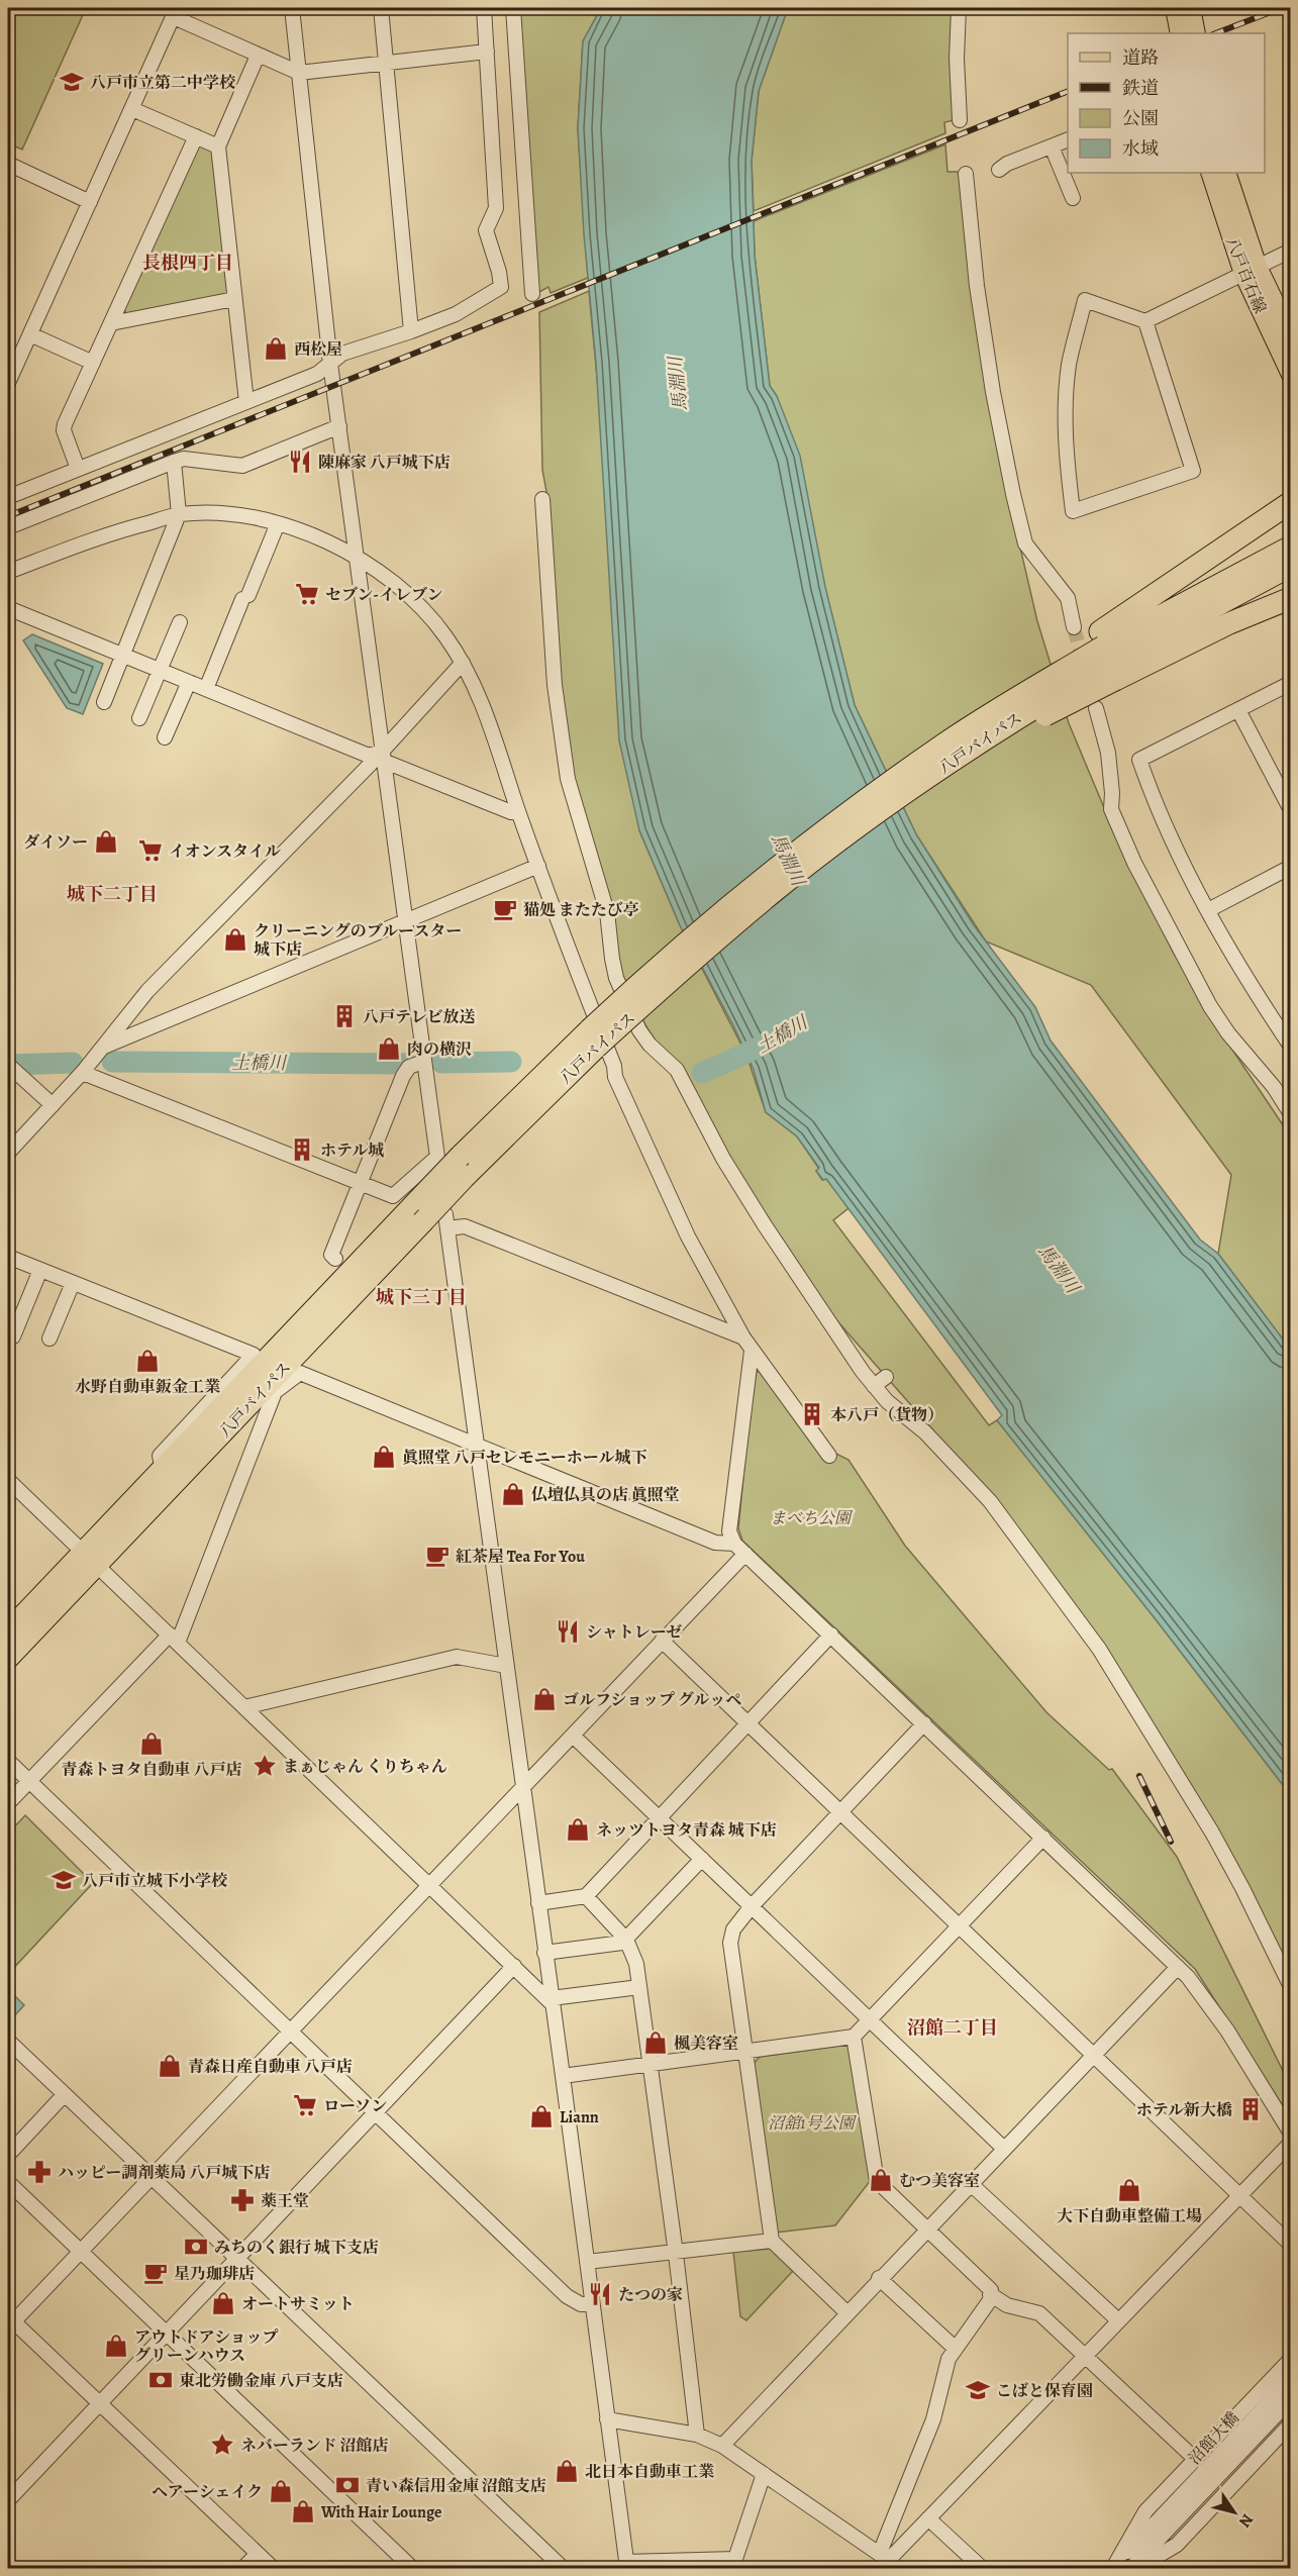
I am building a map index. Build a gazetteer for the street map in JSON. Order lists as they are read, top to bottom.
{
  "streets": {
    "highway": ["八戸バイパス"],
    "main road": ["八戸百石線"],
    "street": ["沼館大橋"]
  },
  "districts": [
    "長根四丁目",
    "城下二丁目",
    "城下三丁目",
    "沼館二丁目"
  ],
  "water": ["馬淵川", "土橋川"],
  "parks": ["まべち公園", "沼舘1号公園"],
  "places": {
    "school or university": ["八戸市立第二中学校", "八戸市立城下小学校", "こばと保育園"],
    "shop": [
      "西松屋",
      "ダイソー",
      "クリーニングのブルースター 城下店",
      "肉の横沢",
      "水野自動車鈑金工業",
      "眞照堂 八戸セレモニーホール城下",
      "仏壇仏具の店 眞照堂",
      "ゴルフショップ グルッペ",
      "青森トヨタ自動車 八戸店",
      "ネッツトヨタ青森 城下店",
      "楓美容室",
      "青森日産自動車 八戸店",
      "Liann",
      "むつ美容室",
      "大下自動車整備工場",
      "オートサミット",
      "アウトドアショップ グリーンハウス",
      "北日本自動車工業",
      "ヘアーシェイク",
      "With Hair Lounge"
    ],
    "restaurant": ["陳麻家 八戸城下店", "シャトレーゼ", "たつの家"],
    "supermarket": ["セブン-イレブン", "イオンスタイル", "ローソン"],
    "cafe": ["猫処 またたび亭", "紅茶屋 Tea For You", "星乃珈琲店"],
    "building": [
      "八戸テレビ放送",
      "ホテル城",
      "本八戸（貨物）",
      "ホテル新大橋"
    ],
    "place": ["まぁじゃん くりちゃん", "ネバーランド 沼館店"],
    "pharmacy": ["ハッピー調剤薬局 八戸城下店", "薬王堂"],
    "bank": ["みちのく銀行 城下支店", "東北労働金庫 八戸支店", "青い森信用金庫 沼館支店"]
  },
  "legend": [
    "道路",
    "鉄道",
    "公園",
    "水域"
  ],
  "north": "bottom right"
}
